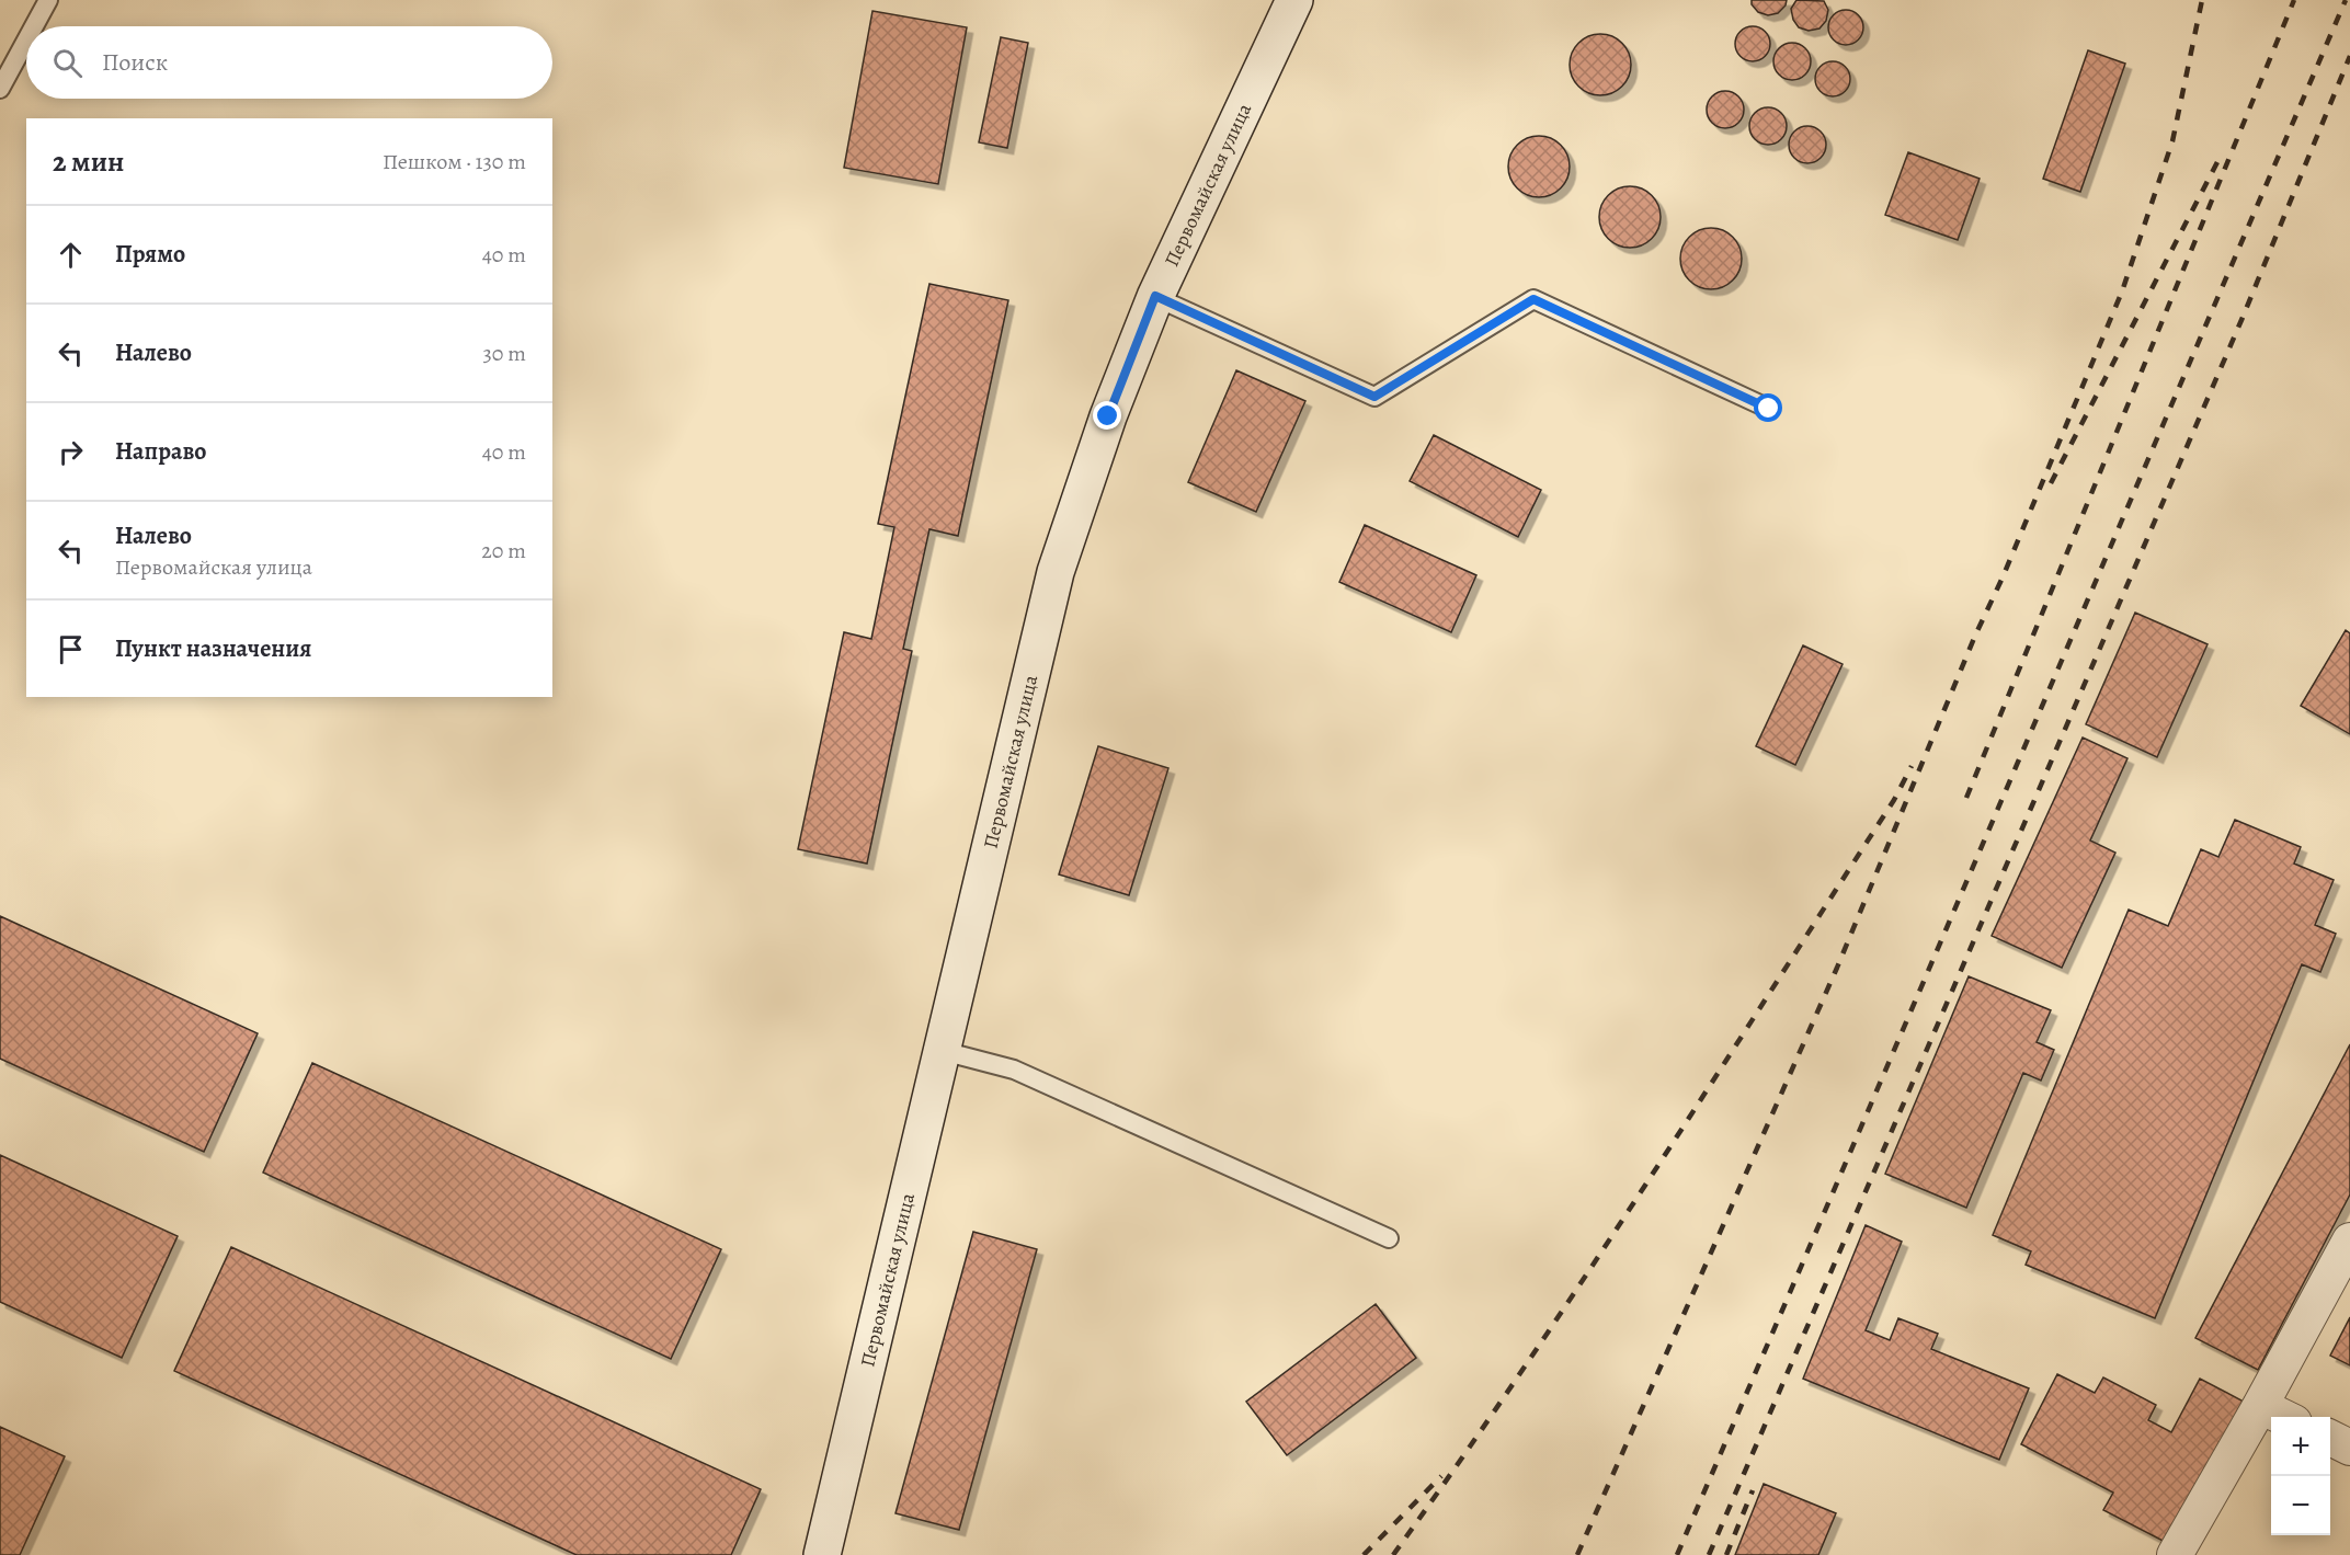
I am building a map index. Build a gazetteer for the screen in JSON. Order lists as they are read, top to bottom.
{
  "streets": {
    "street": ["Первомайская улица"]
  },
  "page": {
    "search": "Поиск",
    "heading": ["2 мин", "Пешком · 130 m"],
    "list": [
      ["Прямо", "40 m"],
      ["Налево", "30 m"],
      ["Направо", "40 m"],
      ["Налево", "Первомайская улица", "20 m"],
      "Пункт назначения"
    ],
    "map_buttons": ["+", "−"]
  }
}
